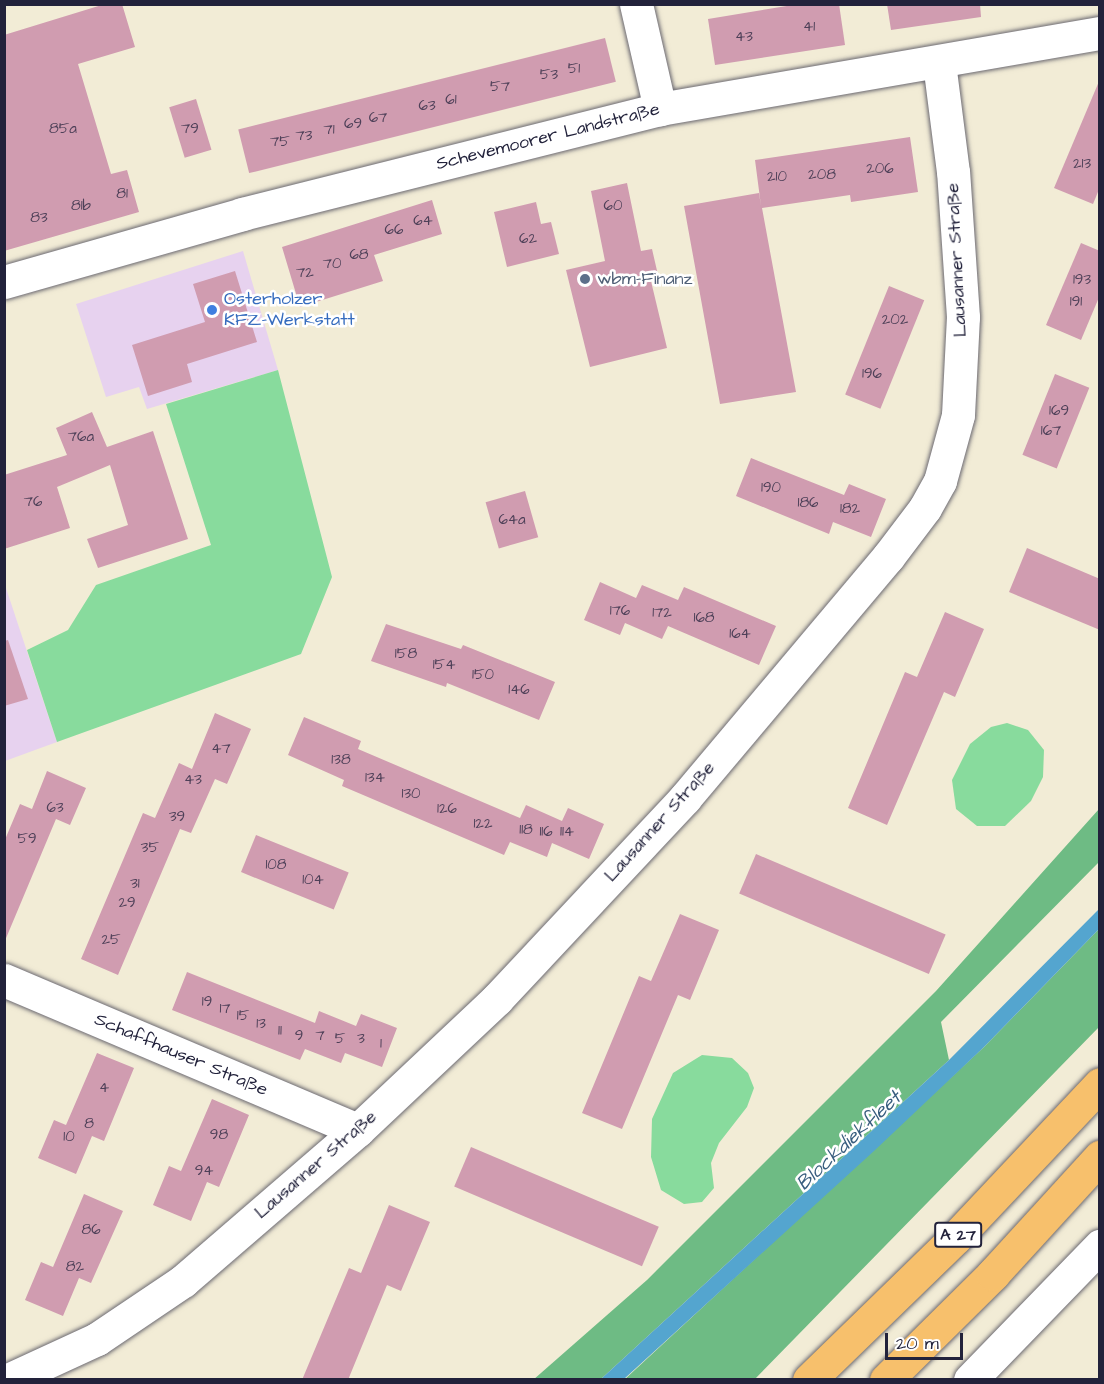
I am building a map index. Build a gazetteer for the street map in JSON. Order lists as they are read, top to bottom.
{
  "streets": {
    "highway": ["A 27"],
    "street": ["Schevemoorer Landstraße", "Lausanner Straße", "Schaffhauser Straße"]
  },
  "crossings": [
    ["Schevemoorer Landstraße", "Lausanner Straße"],
    ["Lausanner Straße", "Schaffhauser Straße"]
  ],
  "water": ["Blockdiekfleet"],
  "places": ["wbm-Finanz", "Osterholzer KFZ-Werkstatt"],
  "house_numbers": [
    "41",
    "43",
    "51",
    "53",
    "57",
    "61",
    "63",
    "67",
    "69",
    "85a",
    "79",
    "71",
    "73",
    "75",
    "213",
    "206",
    "208",
    "210",
    "81",
    "81b",
    "60",
    "83",
    "64",
    "66",
    "62",
    "68",
    "70",
    "72",
    "193",
    "191",
    "202",
    "196",
    "169",
    "167",
    "76a",
    "190",
    "76",
    "186",
    "182",
    "64a",
    "176",
    "172",
    "168",
    "164",
    "158",
    "154",
    "150",
    "146",
    "47",
    "138",
    "134",
    "43",
    "130",
    "63",
    "126",
    "39",
    "122",
    "118",
    "116",
    "114",
    "59",
    "35",
    "108",
    "104",
    "31",
    "29",
    "25",
    "19",
    "17",
    "15",
    "13",
    "11",
    "9",
    "7",
    "5",
    "3",
    "1",
    "4",
    "8",
    "98",
    "10",
    "94",
    "86",
    "82"
  ],
  "scale_bar": "20 m"
}
